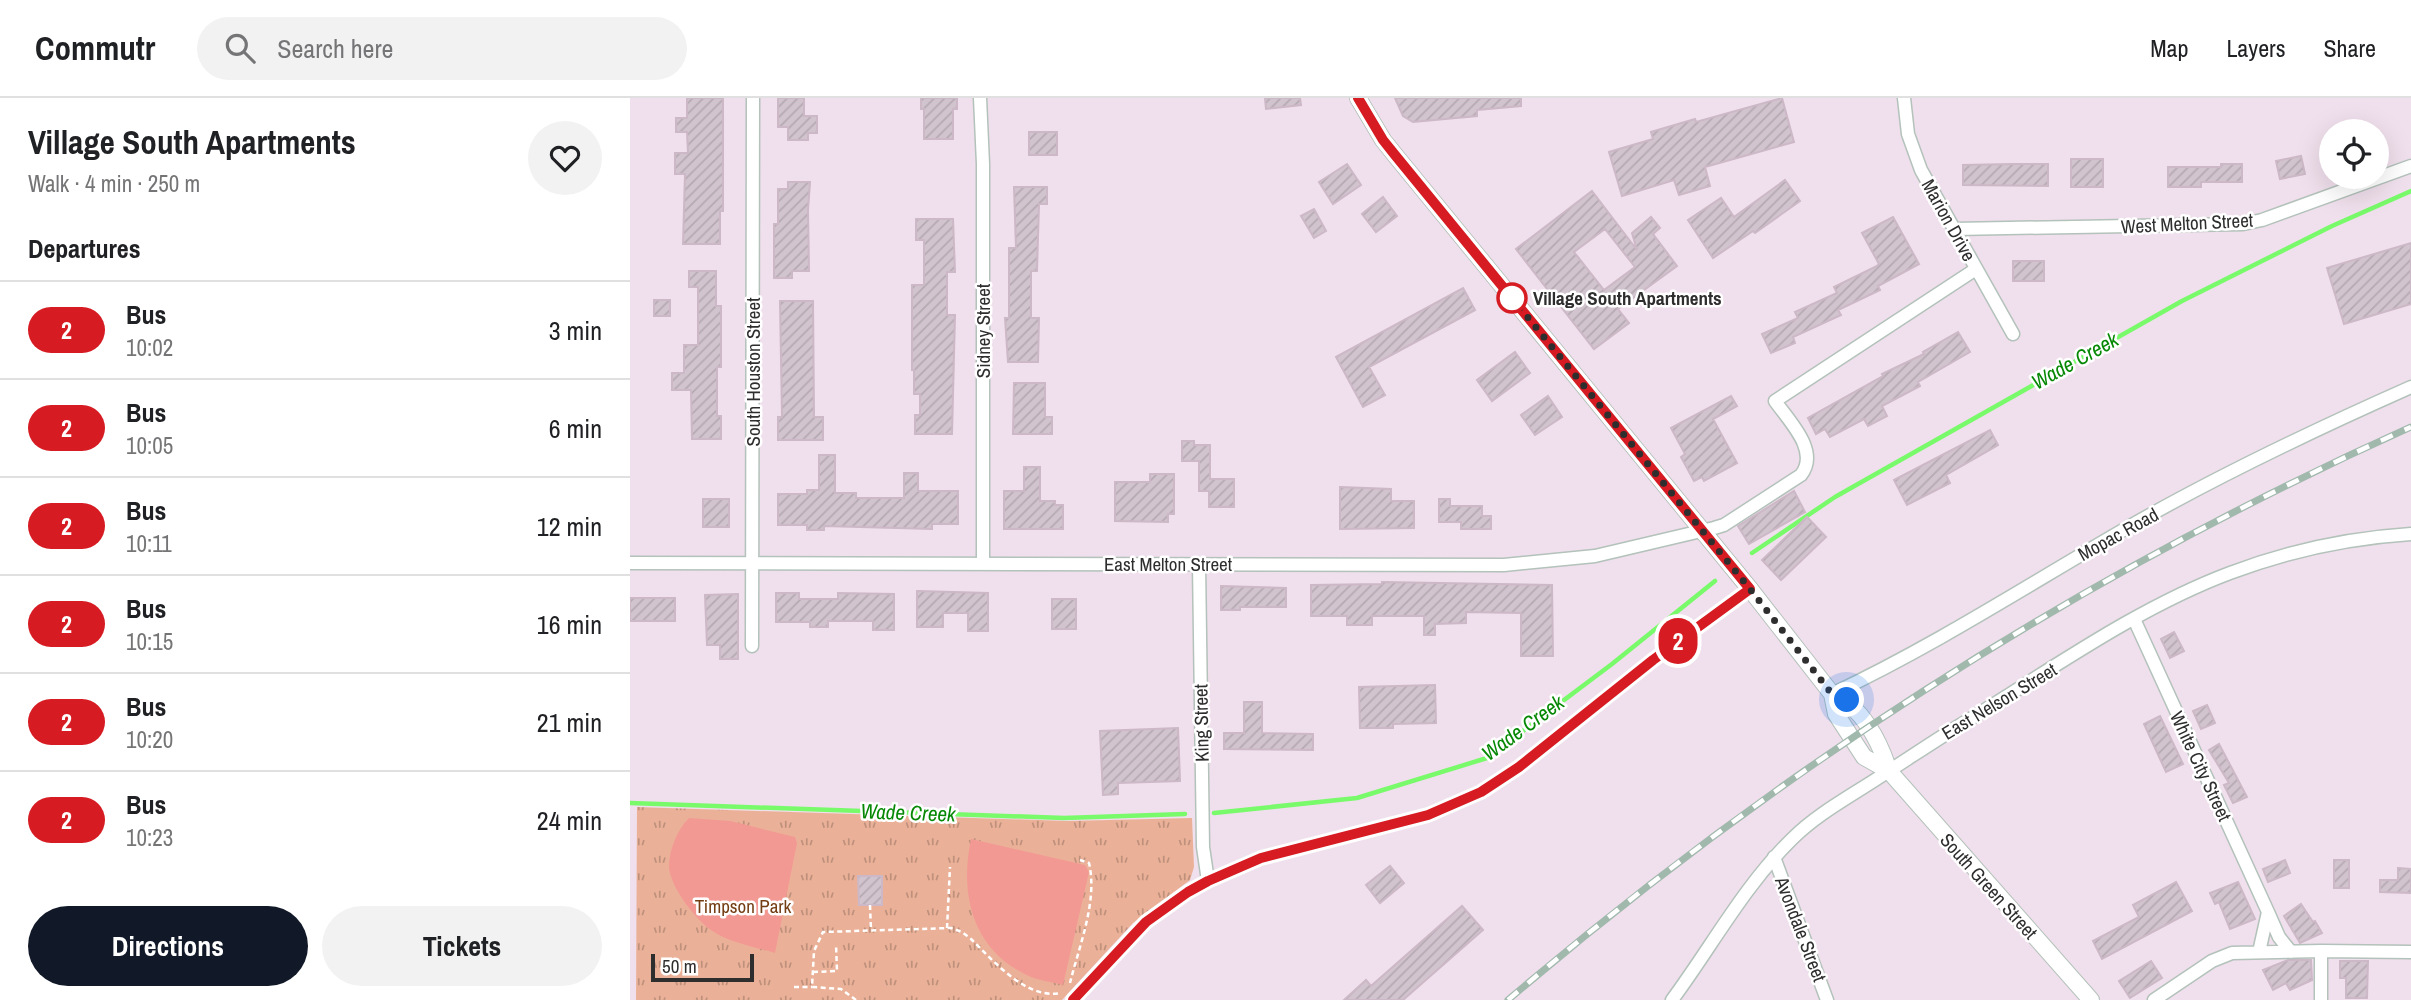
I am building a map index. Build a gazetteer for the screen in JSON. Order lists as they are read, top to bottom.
{
  "streets": {
    "street": [
      "Marion Drive",
      "West Melton Street",
      "Sidney Street",
      "South Houston Street",
      "Mopac Road",
      "East Melton Street",
      "East Nelson Street",
      "King Street",
      "White City Street",
      "South Green Street",
      "Avondale Street"
    ]
  },
  "crossings": [
    ["Marion Drive", "West Melton Street"],
    ["Sidney Street", "East Melton Street"],
    ["South Houston Street", "East Melton Street"],
    ["Mopac Road", "South Green Street"],
    ["East Melton Street", "King Street"],
    ["East Melton Street", "South Green Street"],
    ["East Nelson Street", "White City Street"],
    ["East Nelson Street", "South Green Street"],
    ["East Nelson Street", "Avondale Street"]
  ],
  "water": ["Wade Creek"],
  "parks": ["Timpson Park"],
  "places": ["Village South Apartments"],
  "lines": ["bus line 2"],
  "scale_bar": "50 m",
  "page": {
    "header": "Commutr",
    "search": "Search here",
    "nav": ["Map", "Layers", "Share"],
    "heading": [
      ["Village South Apartments", "Walk · 4 min · 250 m"],
      "Departures"
    ],
    "on_map": "2",
    "list": [
      {
        "mark": "2",
        "name": "Bus",
        "note": "10:02",
        "value": "3 min"
      },
      {
        "mark": "2",
        "name": "Bus",
        "note": "10:05",
        "value": "6 min"
      },
      {
        "mark": "2",
        "name": "Bus",
        "note": "10:11",
        "value": "12 min"
      },
      {
        "mark": "2",
        "name": "Bus",
        "note": "10:15",
        "value": "16 min"
      },
      {
        "mark": "2",
        "name": "Bus",
        "note": "10:20",
        "value": "21 min"
      },
      {
        "mark": "2",
        "name": "Bus",
        "note": "10:23",
        "value": "24 min"
      }
    ],
    "buttons": ["Directions", "Tickets"],
    "scale": "50 m"
  }
}
